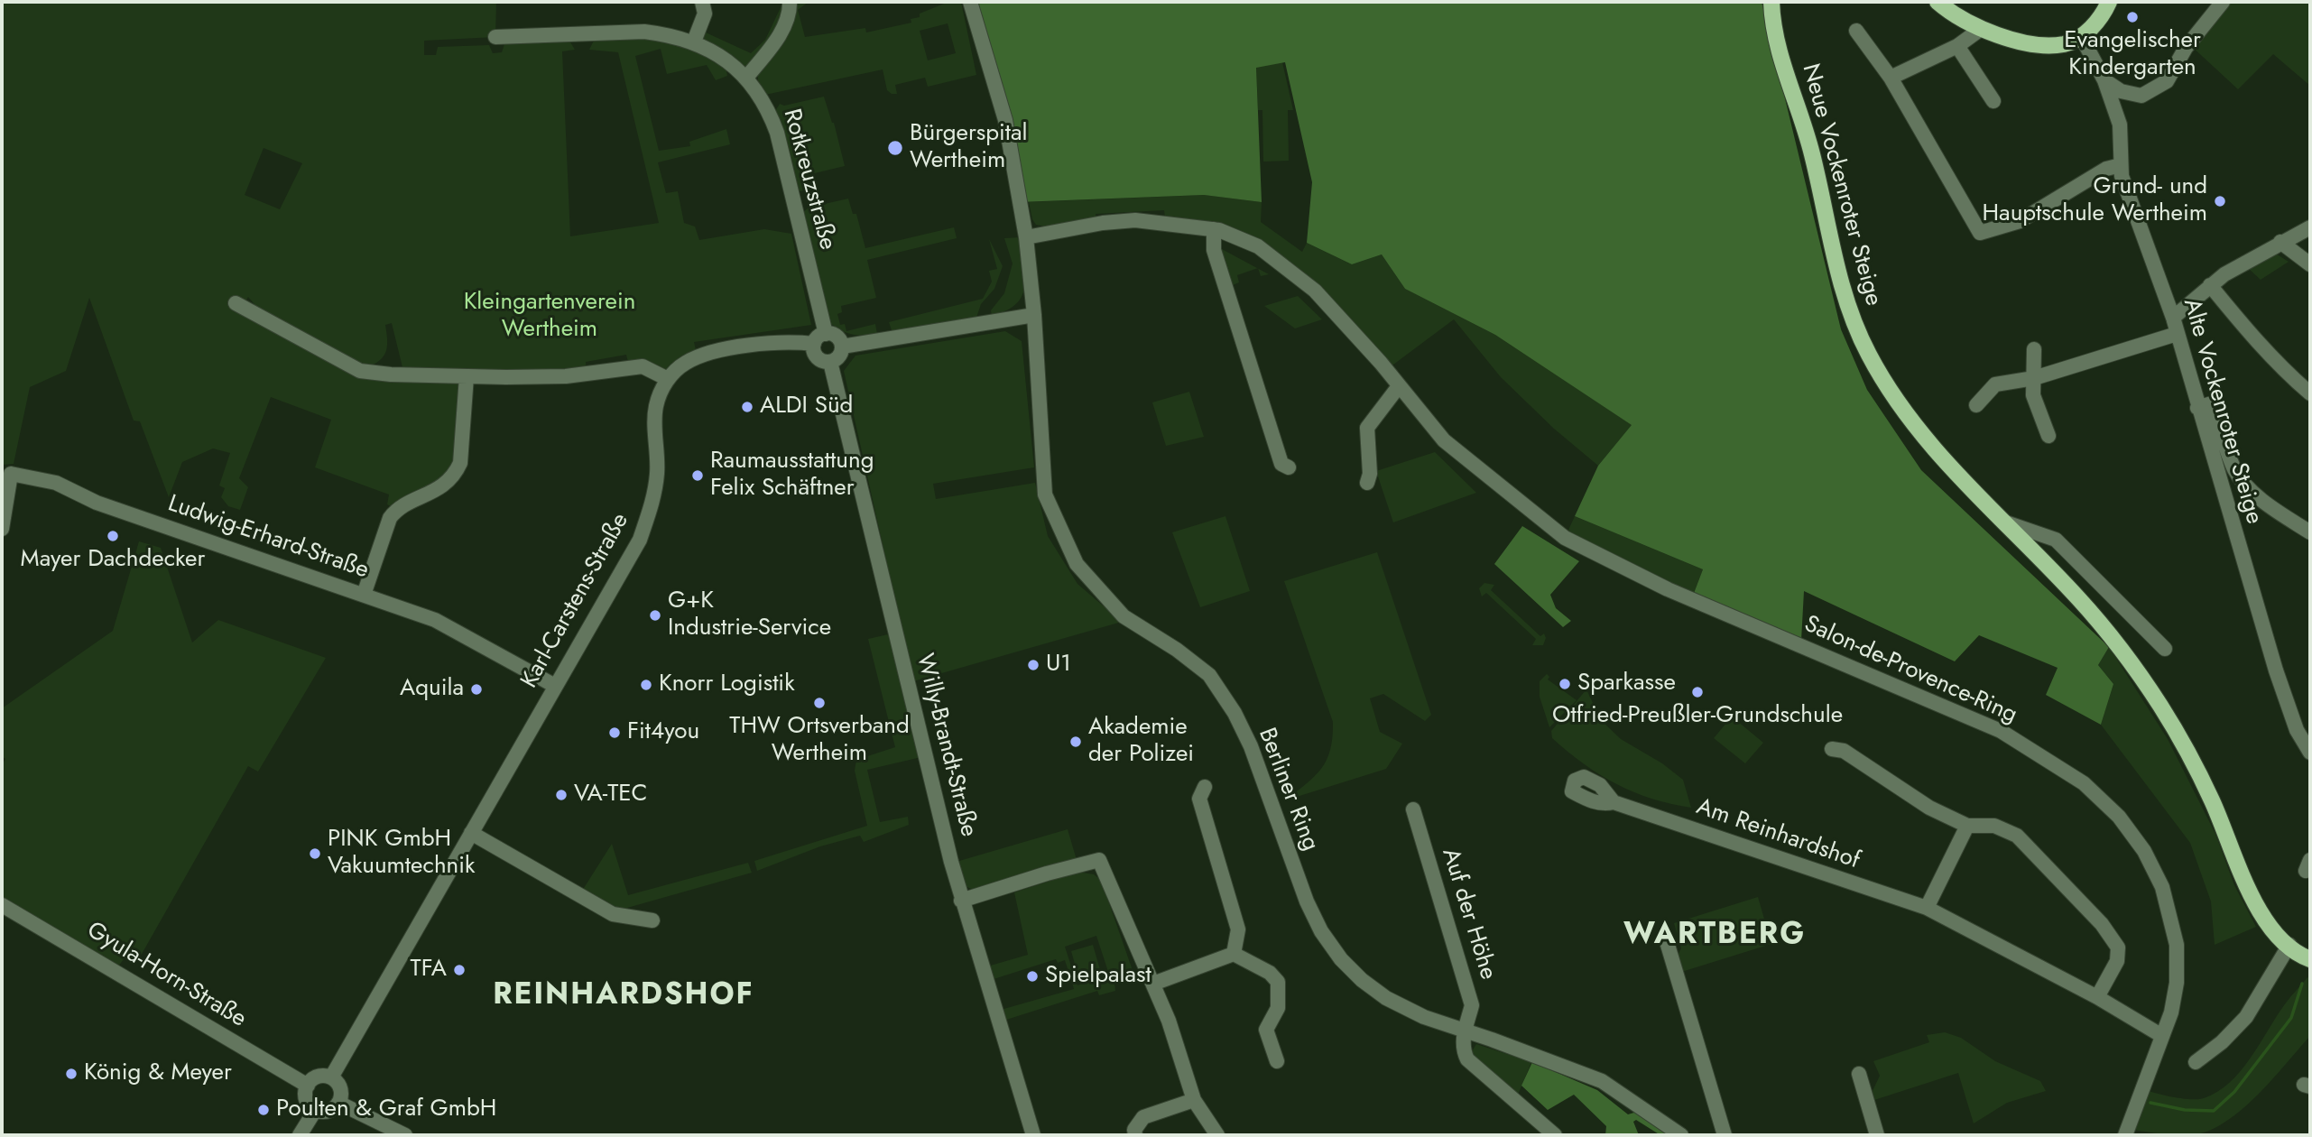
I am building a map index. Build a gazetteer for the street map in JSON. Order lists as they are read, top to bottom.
{
  "streets": {
    "main road": ["Neue Vockenroter Steige"],
    "street": [
      "Rotkreuzstraße",
      "Alte Vockenroter Steige",
      "Ludwig-Erhard-Straße",
      "Karl-Carstens-Straße",
      "Salon-de-Provence-Ring",
      "Willy-Brandt-Straße",
      "Berliner Ring",
      "Am Reinhardshof",
      "Auf der Höhe",
      "Gyula-Horn-Straße"
    ]
  },
  "crossings": [
    ["Rotkreuzstraße", "Willy-Brandt-Straße"],
    ["Ludwig-Erhard-Straße", "Karl-Carstens-Straße"],
    ["Karl-Carstens-Straße", "Gyula-Horn-Straße"],
    ["Salon-de-Provence-Ring", "Berliner Ring"],
    ["Salon-de-Provence-Ring", "Am Reinhardshof"],
    ["Berliner Ring", "Auf der Höhe"]
  ],
  "districts": ["WARTBERG", "REINHARDSHOF"],
  "parks": ["Kleingartenverein Wertheim"],
  "places": [
    "Evangelischer Kindergarten",
    "Bürgerspital Wertheim",
    "Grund- und Hauptschule Wertheim",
    "ALDI Süd",
    "Raumausstattung Felix Schäftner",
    "Mayer Dachdecker",
    "G+K Industrie-Service",
    "U1",
    "Sparkasse",
    "Knorr Logistik",
    "Aquila",
    "Otfried-Preußler-Grundschule",
    "THW Ortsverband Wertheim",
    "Fit4you",
    "Akademie der Polizei",
    "VA-TEC",
    "PINK GmbH Vakuumtechnik",
    "TFA",
    "Spielpalast",
    "König & Meyer",
    "Poulten & Graf GmbH"
  ]
}
